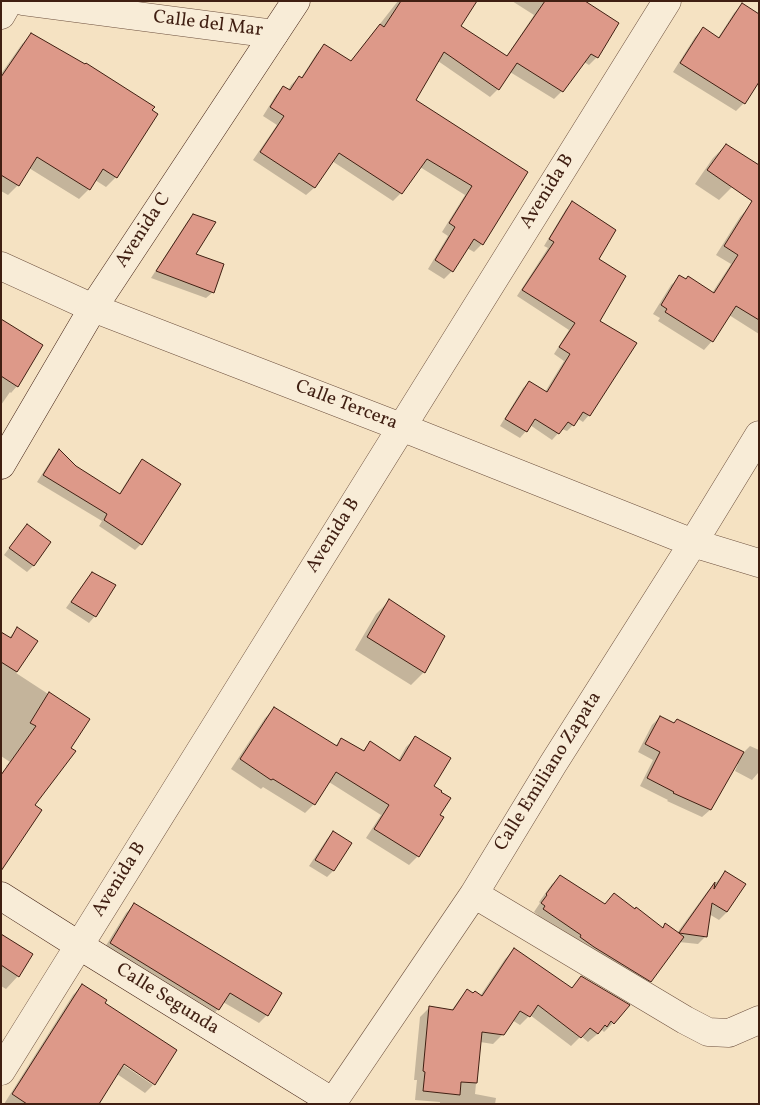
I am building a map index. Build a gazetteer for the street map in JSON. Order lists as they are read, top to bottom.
{
  "streets": {
    "street": [
      "Calle del Mar",
      "Avenida B",
      "Avenida C",
      "Calle Tercera",
      "Calle Emiliano Zapata",
      "Calle Segunda"
    ]
  },
  "crossings": [
    ["Calle del Mar", "Avenida C"],
    ["Avenida B", "Calle Tercera"],
    ["Avenida B", "Calle Segunda"],
    ["Avenida C", "Calle Tercera"],
    ["Calle Tercera", "Calle Emiliano Zapata"],
    ["Calle Emiliano Zapata", "Calle Segunda"]
  ]
}
